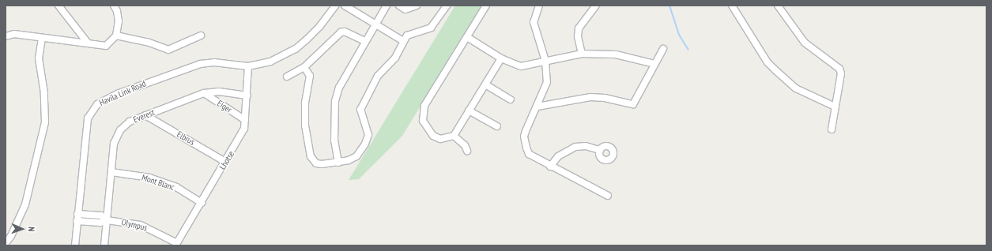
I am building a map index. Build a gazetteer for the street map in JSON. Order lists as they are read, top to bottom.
{
  "streets": {
    "street": [
      "Havila Link Road",
      "Eiger",
      "Everest",
      "Elbrus",
      "Lhotse",
      "Mont Blanc",
      "Olympus"
    ]
  },
  "crossings": [
    ["Havila Link Road", "Lhotse"],
    ["Eiger", "Everest"],
    ["Eiger", "Lhotse"],
    ["Everest", "Elbrus"],
    ["Everest", "Lhotse"],
    ["Everest", "Mont Blanc"],
    ["Everest", "Olympus"],
    ["Elbrus", "Lhotse"],
    ["Lhotse", "Mont Blanc"],
    ["Lhotse", "Olympus"]
  ],
  "north": "right"
}
